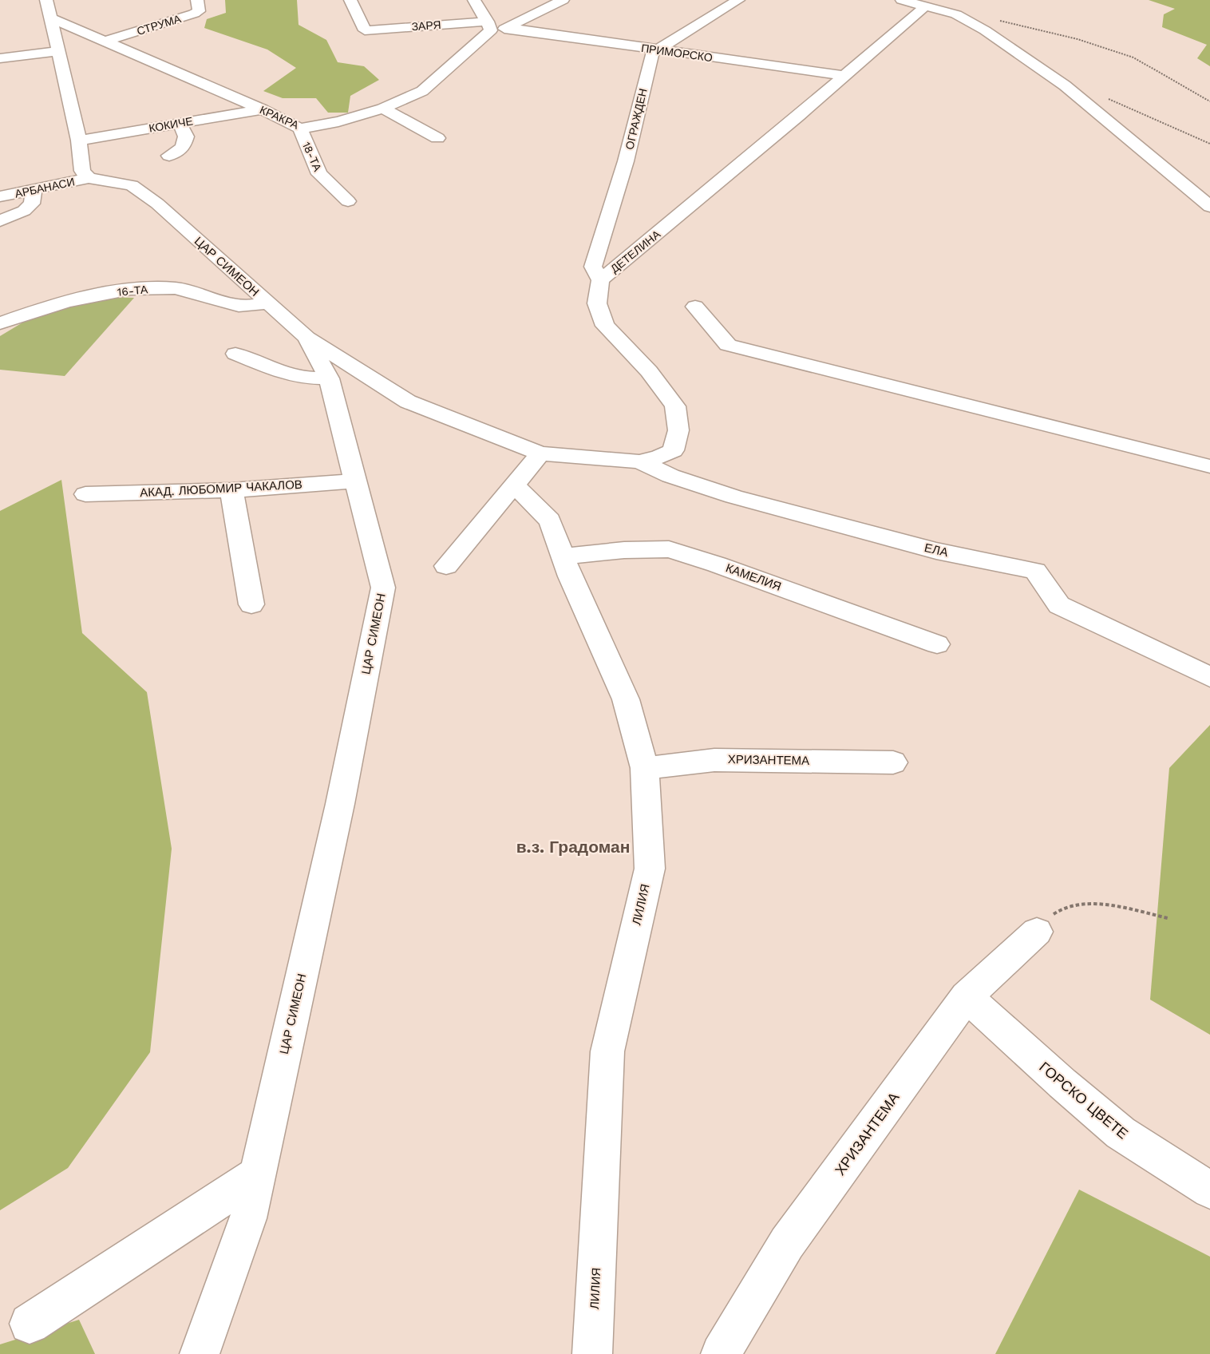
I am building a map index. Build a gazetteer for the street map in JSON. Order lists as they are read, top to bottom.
{
  "streets": {
    "street": [
      "СТРУМА",
      "ЗАРЯ",
      "ПРИМОРСКО",
      "КРАКРА",
      "ОГРАЖДЕН",
      "КОКИЧЕ",
      "18-ТА",
      "АРБАНАСИ",
      "ДЕТЕЛИНА",
      "ЦАР СИМЕОН",
      "16-ТА",
      "АКАД. ЛЮБОМИР ЧАКАЛОВ",
      "ЕЛА",
      "КАМЕЛИЯ",
      "ХРИЗАНТЕМА",
      "ЛИЛИЯ",
      "ГОРСКО ЦВЕТЕ"
    ]
  },
  "crossings": [
    ["СТРУМА", "КРАКРА"],
    ["ЗАРЯ", "ПРИМОРСКО"],
    ["ЗАРЯ", "КРАКРА"],
    ["ПРИМОРСКО", "ОГРАЖДЕН"],
    ["ПРИМОРСКО", "ДЕТЕЛИНА"],
    ["КРАКРА", "КОКИЧЕ"],
    ["КРАКРА", "18-ТА"],
    ["ОГРАЖДЕН", "ДЕТЕЛИНА"],
    ["АРБАНАСИ", "ЦАР СИМЕОН"],
    ["ДЕТЕЛИНА", "ЦАР СИМЕОН"],
    ["ДЕТЕЛИНА", "ЕЛА"],
    ["ЦАР СИМЕОН", "16-ТА"],
    ["ЦАР СИМЕОН", "АКАД. ЛЮБОМИР ЧАКАЛОВ"],
    ["КАМЕЛИЯ", "ЛИЛИЯ"],
    ["ХРИЗАНТЕМА", "ЛИЛИЯ"],
    ["ХРИЗАНТЕМА", "ГОРСКО ЦВЕТЕ"]
  ],
  "districts": ["в.з. Градоман"]
}
